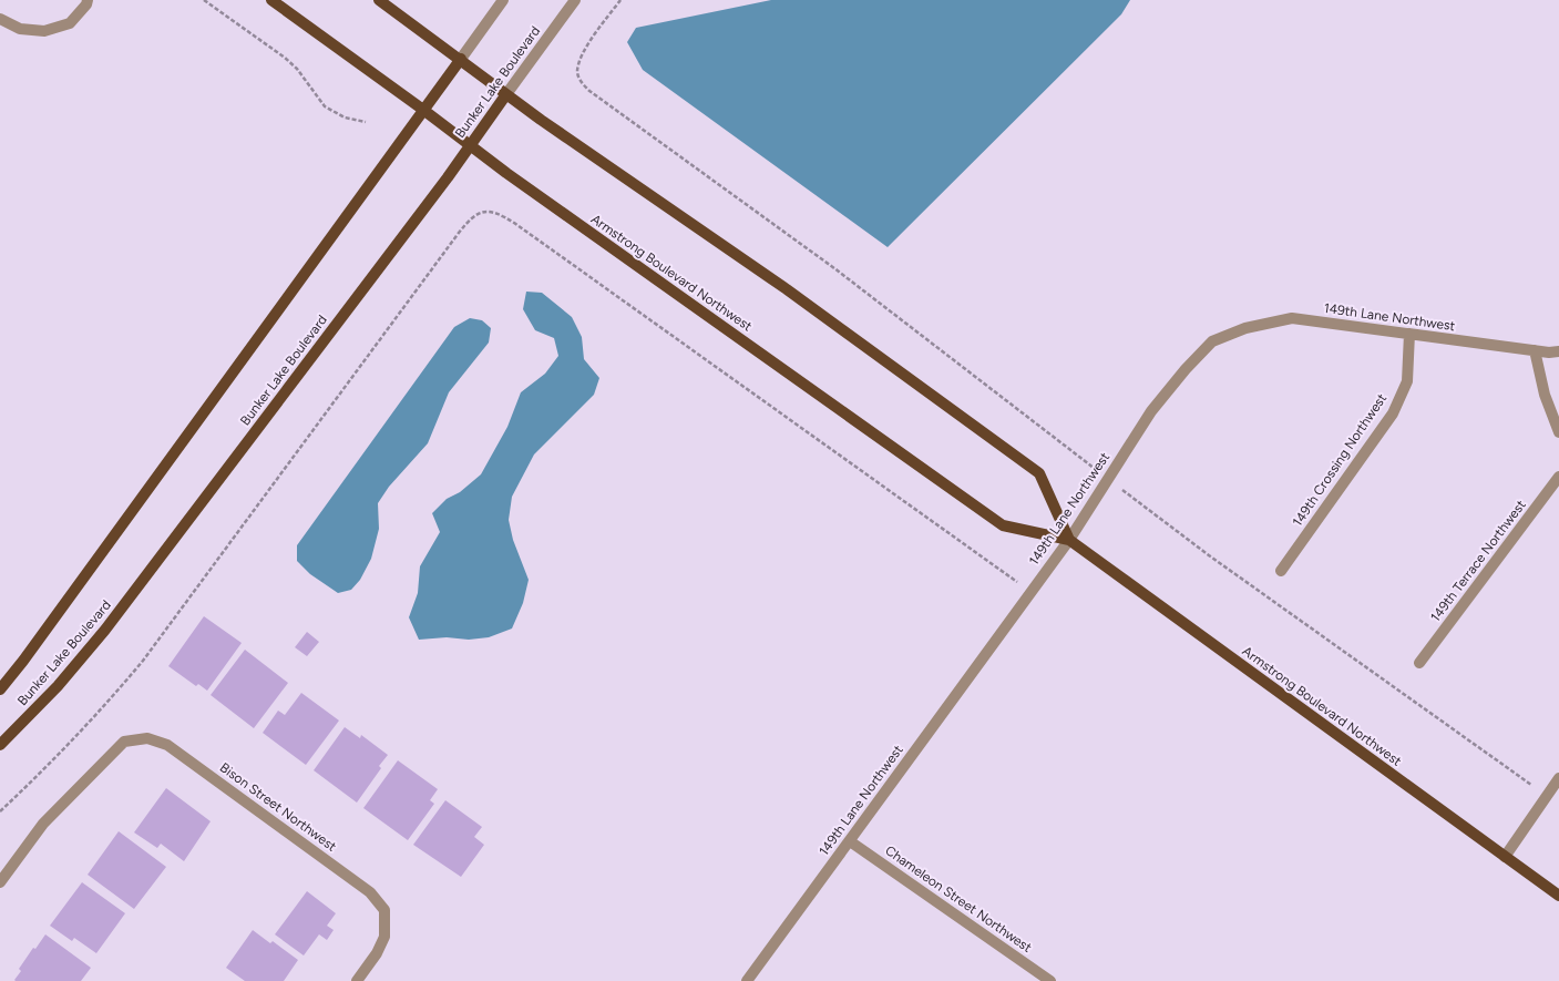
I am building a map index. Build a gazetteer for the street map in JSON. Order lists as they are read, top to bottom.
{
  "streets": {
    "main road": ["Bunker Lake Boulevard", "Armstrong Boulevard Northwest"],
    "street": [
      "149th Lane Northwest",
      "149th Crossing Northwest",
      "149th Terrace Northwest",
      "Bison Street Northwest",
      "Chameleon Street Northwest"
    ]
  },
  "crossings": [
    ["Bunker Lake Boulevard", "Armstrong Boulevard Northwest"],
    ["Armstrong Boulevard Northwest", "149th Lane Northwest"],
    ["149th Lane Northwest", "149th Crossing Northwest"],
    ["149th Lane Northwest", "Chameleon Street Northwest"]
  ]
}
